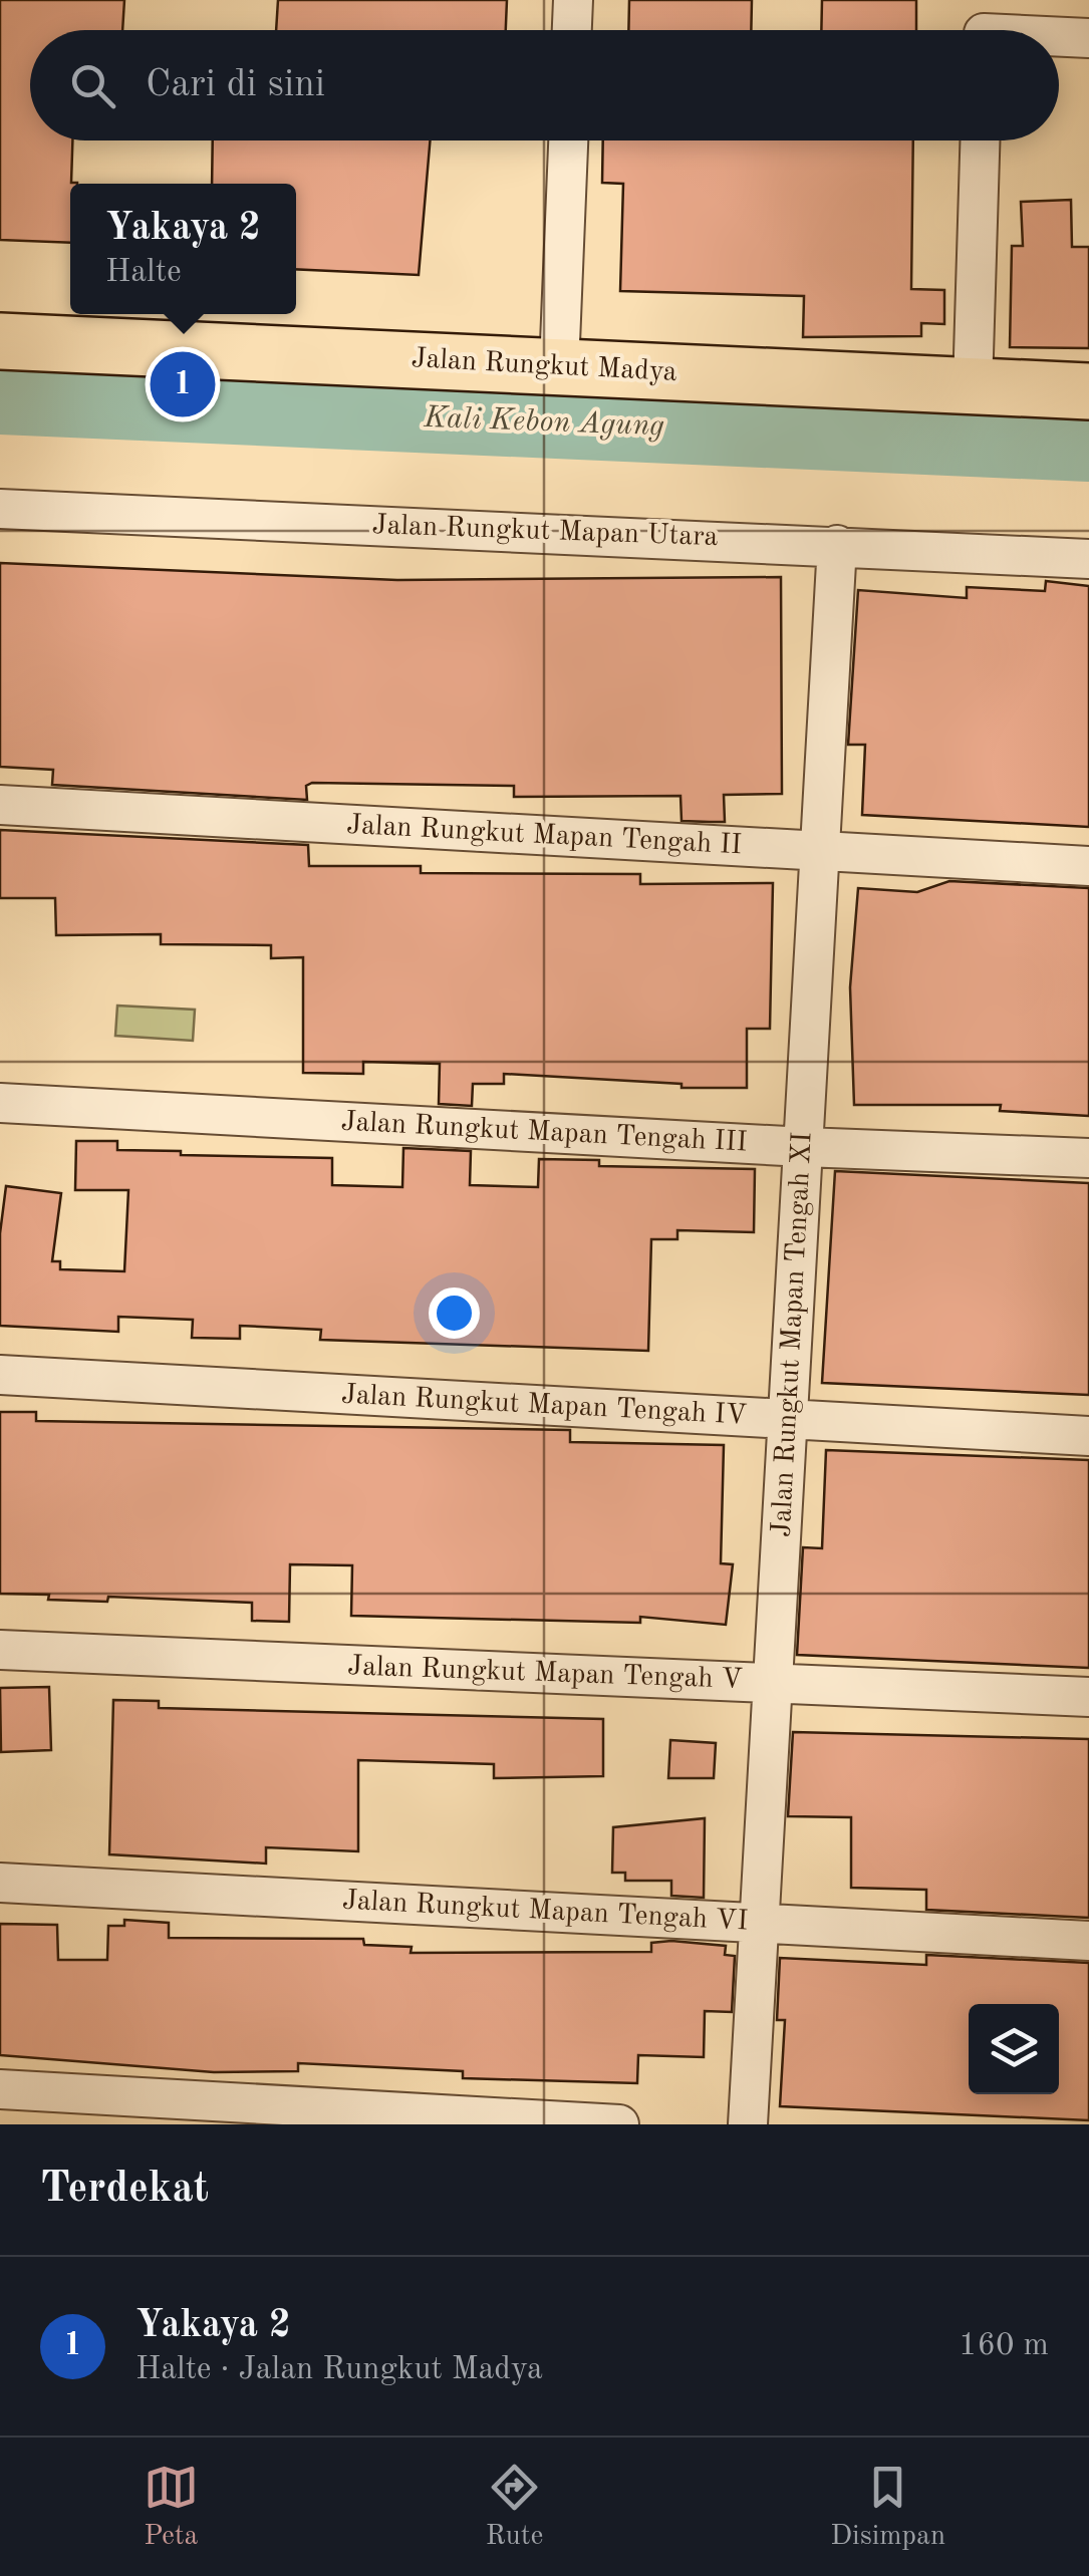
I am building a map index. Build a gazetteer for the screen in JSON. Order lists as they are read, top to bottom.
{
  "streets": {
    "main road": ["Jalan Rungkut Madya"],
    "street": [
      "Jalan Rungkut Mapan Utara",
      "Jalan Rungkut Mapan Tengah II",
      "Jalan Rungkut Mapan Tengah III",
      "Jalan Rungkut Mapan Tengah XI",
      "Jalan Rungkut Mapan Tengah IV",
      "Jalan Rungkut Mapan Tengah V",
      "Jalan Rungkut Mapan Tengah VI"
    ]
  },
  "crossings": [
    ["Jalan Rungkut Mapan Utara", "Jalan Rungkut Mapan Tengah XI"],
    ["Jalan Rungkut Mapan Tengah II", "Jalan Rungkut Mapan Tengah XI"],
    ["Jalan Rungkut Mapan Tengah III", "Jalan Rungkut Mapan Tengah XI"],
    ["Jalan Rungkut Mapan Tengah XI", "Jalan Rungkut Mapan Tengah IV"],
    ["Jalan Rungkut Mapan Tengah XI", "Jalan Rungkut Mapan Tengah V"],
    ["Jalan Rungkut Mapan Tengah XI", "Jalan Rungkut Mapan Tengah VI"]
  ],
  "water": ["Kali Kebon Agung"],
  "page": {
    "search": "Cari di sini",
    "popup": ["Yakaya 2", "Halte"],
    "pins": "1",
    "heading": "Terdekat",
    "list": [
      {
        "mark": "1",
        "name": "Yakaya 2",
        "note": "Halte · Jalan Rungkut Madya",
        "value": "160 m"
      }
    ],
    "nav": ["Peta", "Rute", "Disimpan"]
  }
}
